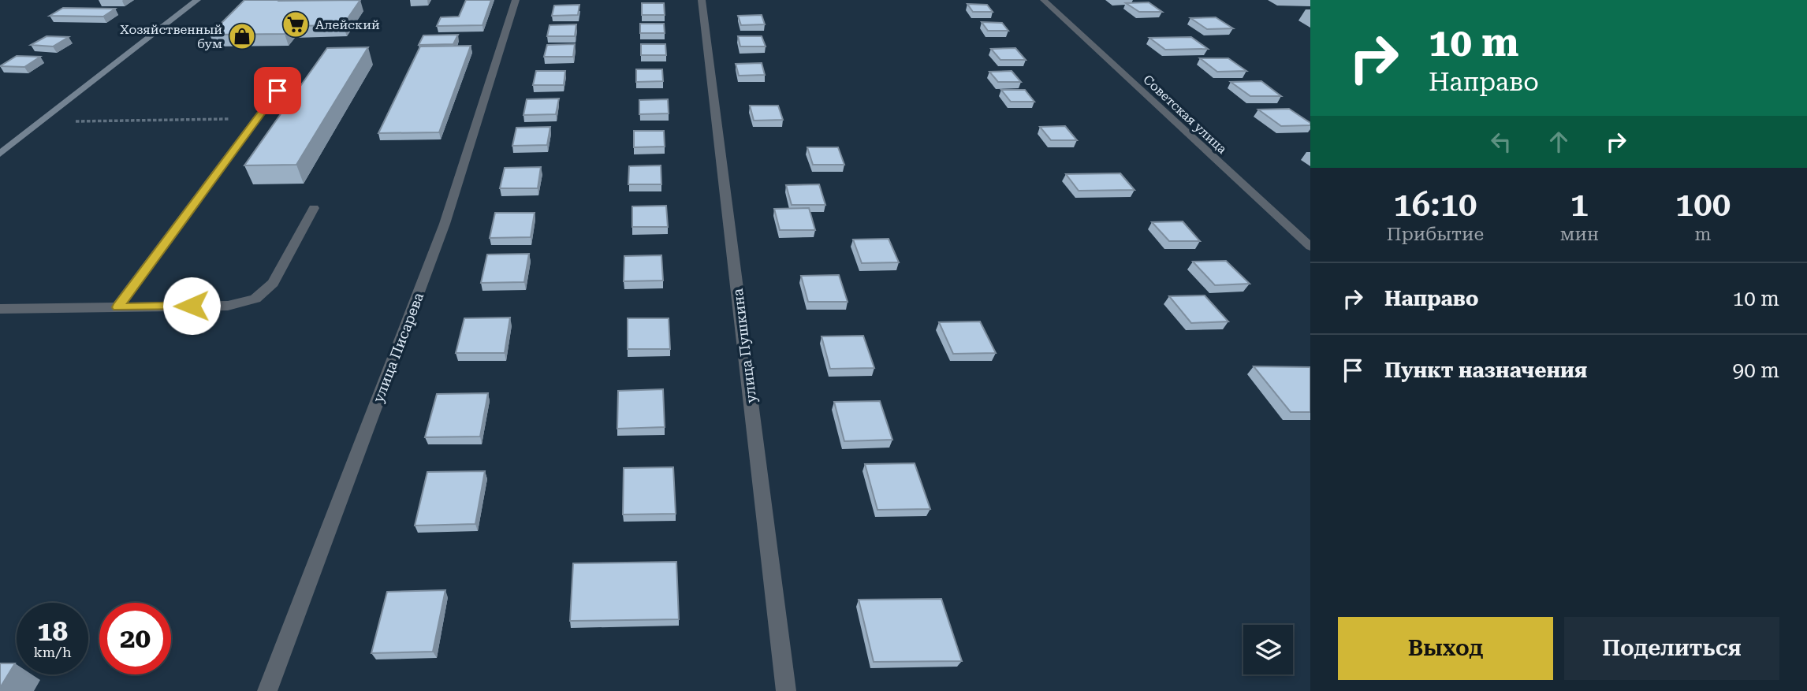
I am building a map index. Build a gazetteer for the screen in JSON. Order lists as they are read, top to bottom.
{
  "streets": {
    "street": ["Советская улица", "улица Пушкина", "улица Писарева"]
  },
  "places": {
    "supermarket": ["Алейский"],
    "shop": ["Хозяйственный бум"]
  },
  "page": {
    "turn": ["10 m", "Направо"],
    "eta": [
      "16:10",
      "Прибытие",
      "1",
      "мин",
      "100",
      "m"
    ],
    "list": [
      {
        "name": "Направо",
        "value": "10 m"
      },
      {
        "name": "Пункт назначения",
        "value": "90 m"
      }
    ],
    "speed": "18 km/h",
    "limit": "20",
    "buttons": ["Выход", "Поделиться"]
  }
}
